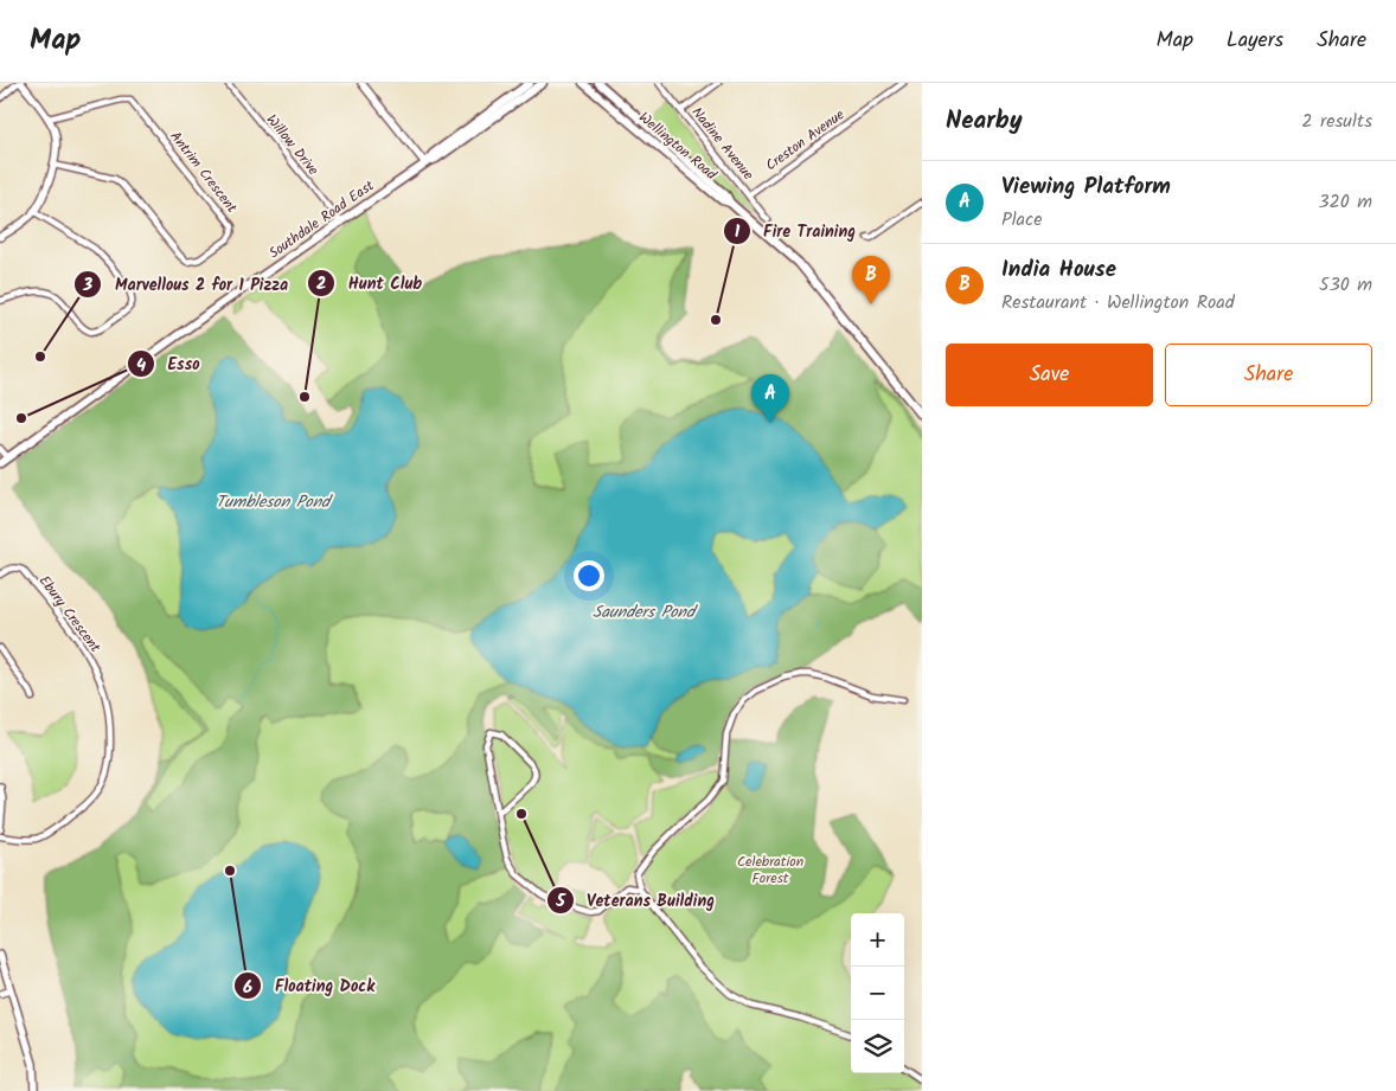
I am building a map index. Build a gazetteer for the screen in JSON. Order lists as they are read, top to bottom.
{
  "streets": {
    "main road": ["Wellington Road", "Southdale Road East"],
    "street": [
      "Creston Avenue",
      "Nadine Avenue",
      "Willow Drive",
      "Antrim Crescent",
      "Ebury Crescent"
    ]
  },
  "crossings": [
    ["Creston Avenue", "Nadine Avenue"],
    ["Willow Drive", "Southdale Road East"]
  ],
  "water": ["Tumbleson Pond", "Saunders Pond"],
  "parks": ["Celebration Forest"],
  "places": [
    "Fire Training",
    "Marvellous 2 for 1 Pizza",
    "Hunt Club",
    "Esso",
    "Veterans Building",
    "Floating Dock"
  ],
  "page": {
    "header": "Map",
    "nav": ["Map", "Layers", "Share"],
    "heading": ["Nearby", "2 results"],
    "list": [
      {
        "mark": "A",
        "name": "Viewing Platform",
        "note": "Place",
        "value": "320 m"
      },
      {
        "mark": "B",
        "name": "India House",
        "note": "Restaurant · Wellington Road",
        "value": "530 m"
      }
    ],
    "pins": ["B", "A"],
    "buttons": ["Save", "Share"],
    "map_buttons": ["+", "−"]
  }
}
